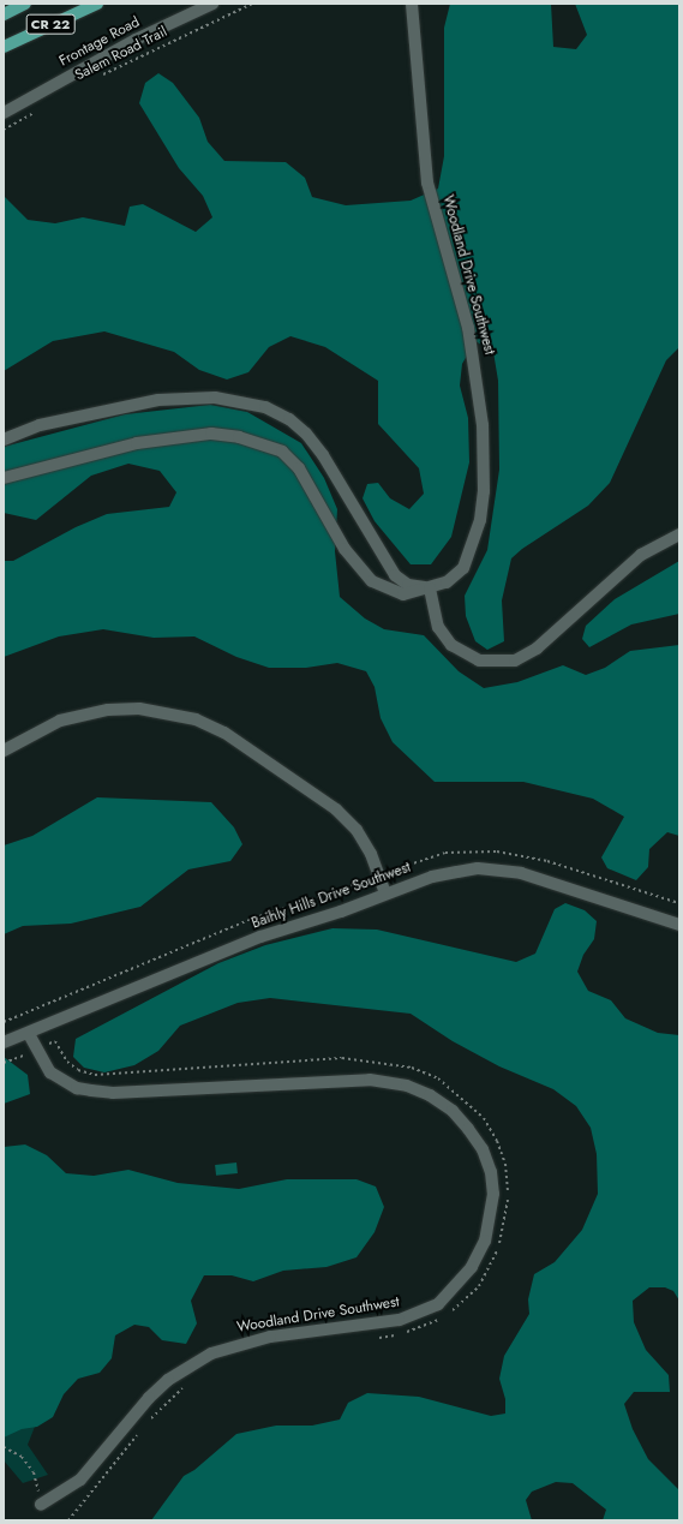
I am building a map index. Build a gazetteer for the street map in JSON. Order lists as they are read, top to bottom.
{
  "streets": {
    "main road": ["CR 22"],
    "street": ["Frontage Road", "Woodland Drive Southwest", "Baihly Hills Drive Southwest"],
    "path": ["Salem Road Trail"]
  },
  "crossings": [
    ["Woodland Drive Southwest", "Baihly Hills Drive Southwest"]
  ]
}
